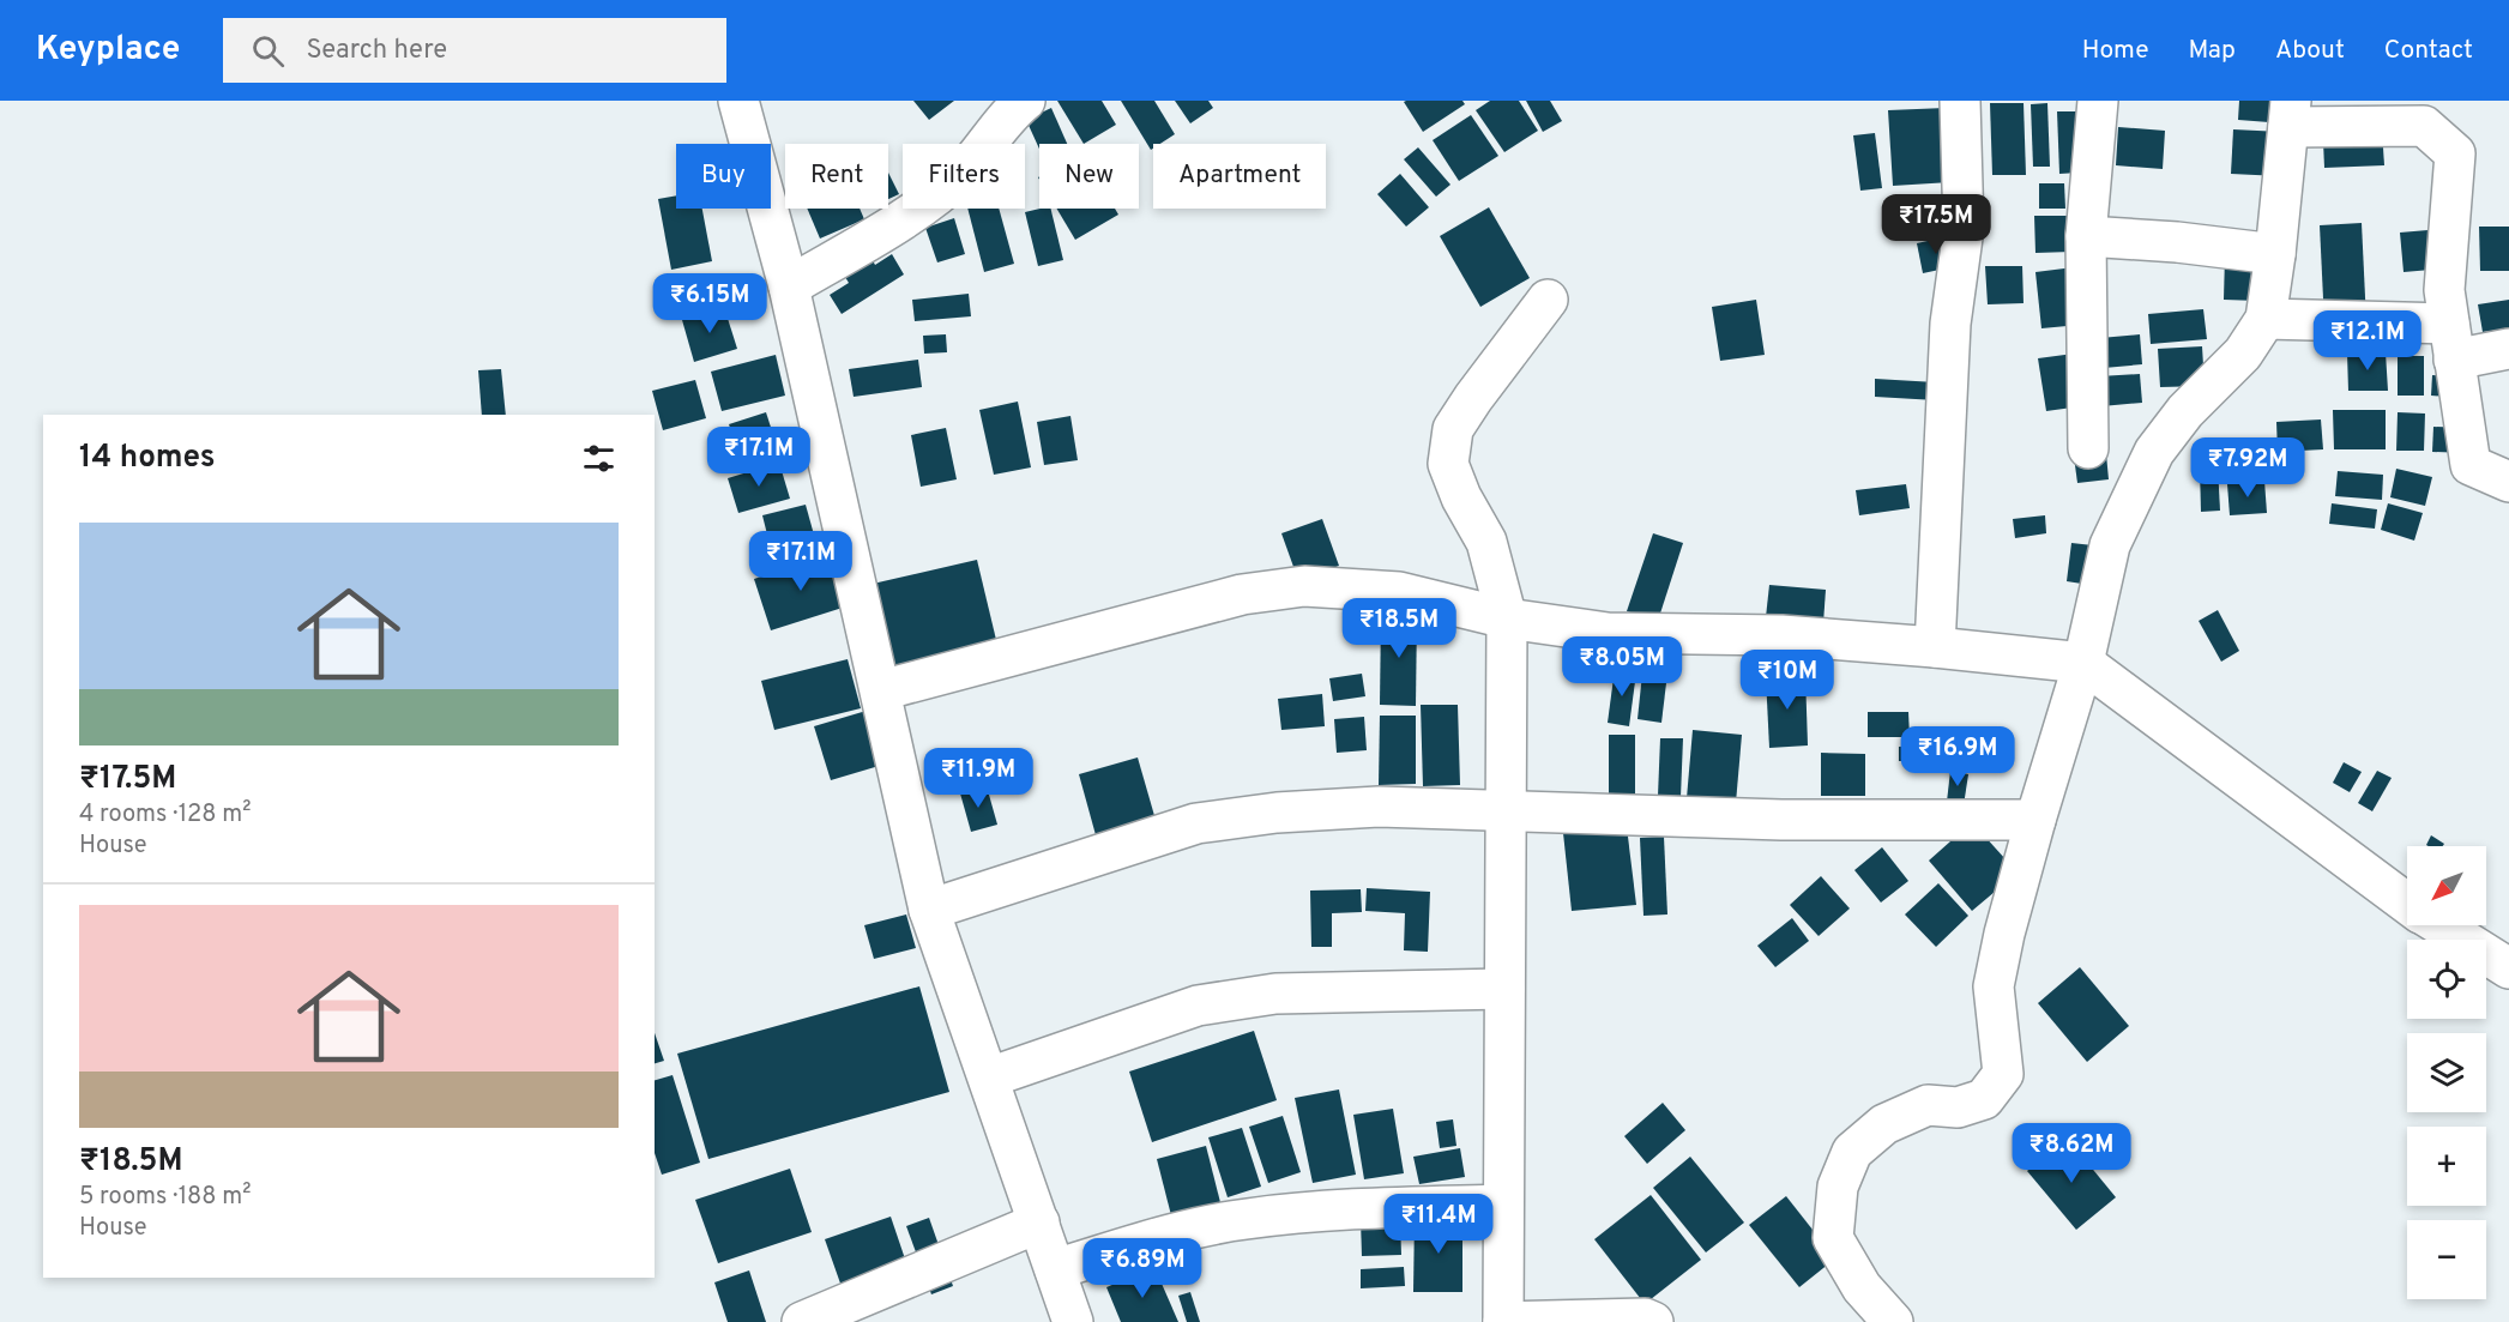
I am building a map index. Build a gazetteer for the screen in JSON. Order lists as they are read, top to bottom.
{
  "north": "bottom left",
  "page": {
    "header": "Keyplace",
    "search": "Search here",
    "nav": [
      "Home",
      "Map",
      "About",
      "Contact"
    ],
    "chip": [
      "Buy",
      "Rent",
      "Filters",
      "New",
      "Apartment"
    ],
    "price": [
      "₹17.5M",
      "₹6.15M",
      "₹12.1M",
      "₹17.1M",
      "₹7.92M",
      "₹17.1M",
      "₹18.5M",
      "₹8.05M",
      "₹10M",
      "₹16.9M",
      "₹11.9M",
      "₹8.62M",
      "₹11.4M",
      "₹6.89M"
    ],
    "heading": "14 homes",
    "list": [
      {
        "name": "₹17.5M",
        "note": "4 rooms · 128 m² · House"
      },
      {
        "name": "₹18.5M",
        "note": "5 rooms · 188 m² · House"
      }
    ],
    "map_buttons": ["+", "−"]
  }
}
